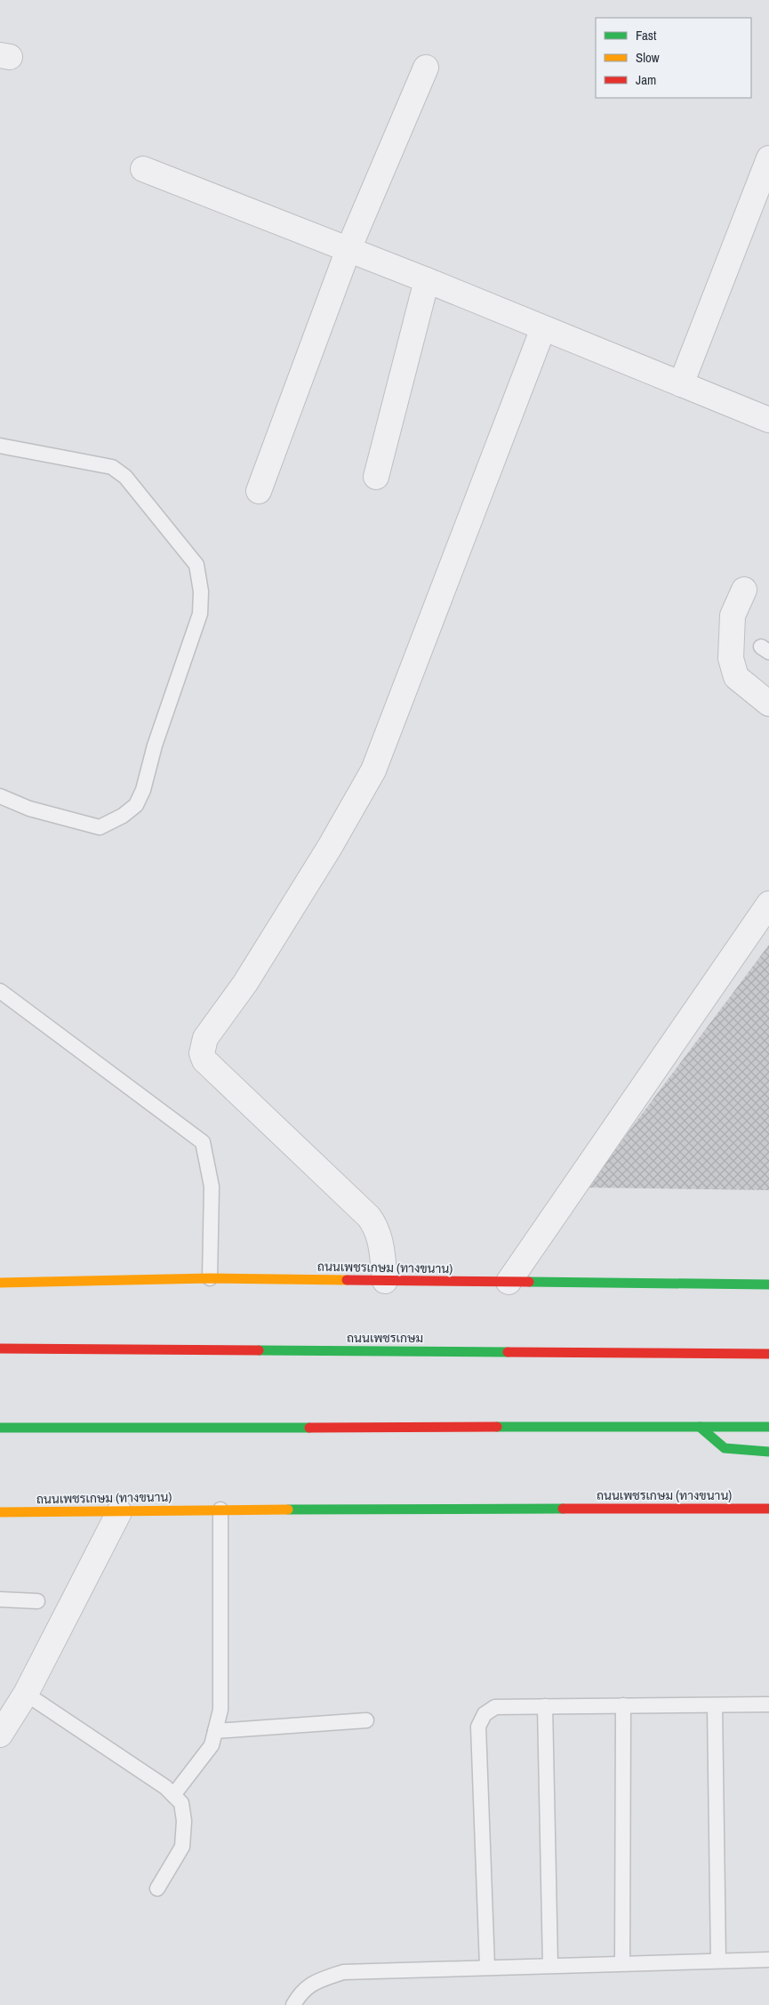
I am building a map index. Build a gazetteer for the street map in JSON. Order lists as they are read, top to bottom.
{
  "streets": {
    "main road": ["ถนนเพชรเกษม (ทางขนาน)", "ถนนเพชรเกษม"]
  },
  "legend": ["Fast", "Slow", "Jam"]
}
